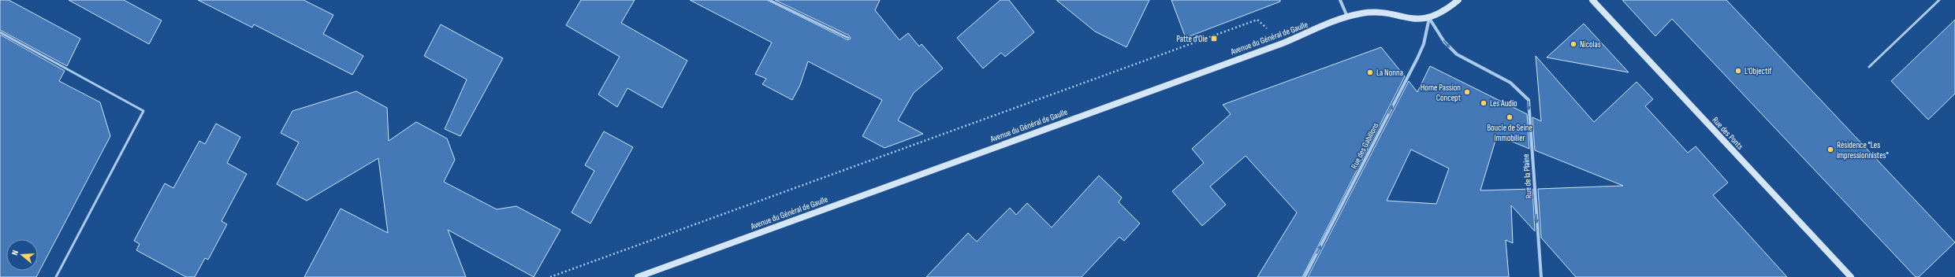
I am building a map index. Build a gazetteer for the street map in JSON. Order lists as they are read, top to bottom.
{
  "streets": {
    "main road": ["Avenue du Général de Gaulle", "Rue des Ponts"],
    "street": ["Rue des Gabillons", "Rue de la Plaine"]
  },
  "crossings": [
    ["Avenue du Général de Gaulle", "Rue des Gabillons"],
    ["Avenue du Général de Gaulle", "Rue de la Plaine"],
    ["Rue des Gabillons", "Rue de la Plaine"]
  ],
  "one_way": ["Rue des Gabillons", "Rue de la Plaine"],
  "places": {
    "transit": ["Patte d'Oie"],
    "other": [
      "Nicolas",
      "L'Objectif",
      "La Nonna",
      "Home Passion Concept",
      "Les Audio",
      "Boucle de Seine Immobilier",
      "Résidence \"Les impressionnistes\""
    ]
  },
  "north": "left"
}
